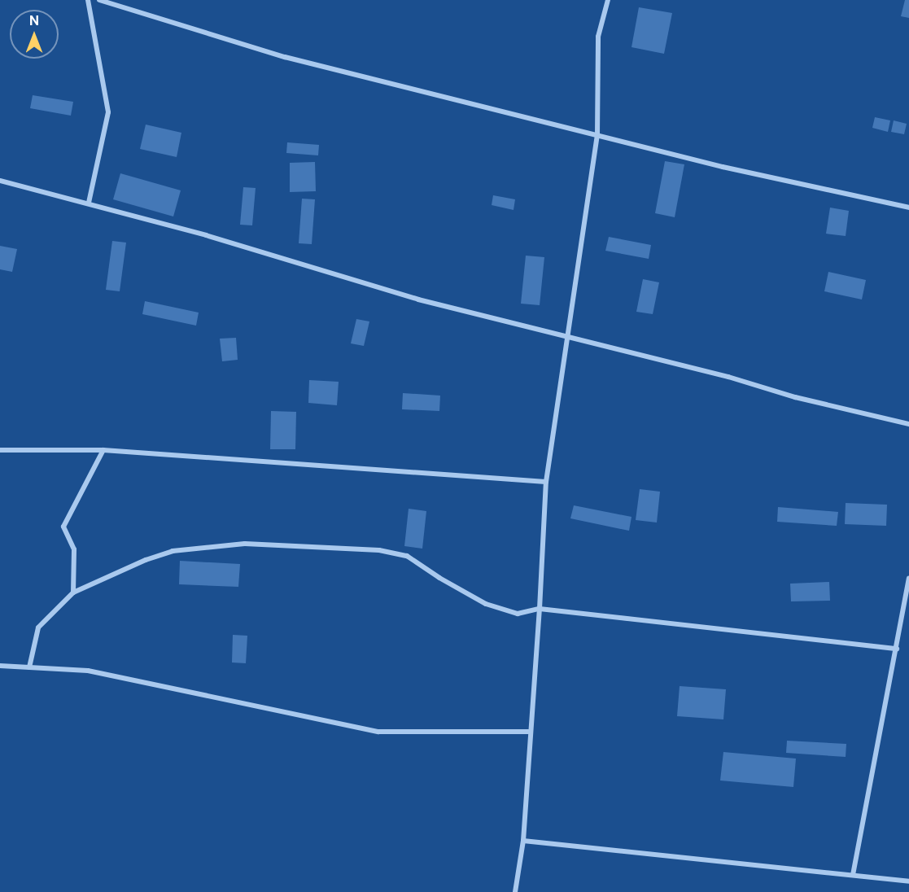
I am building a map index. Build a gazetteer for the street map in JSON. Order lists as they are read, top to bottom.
{
  "north": "top"
}
